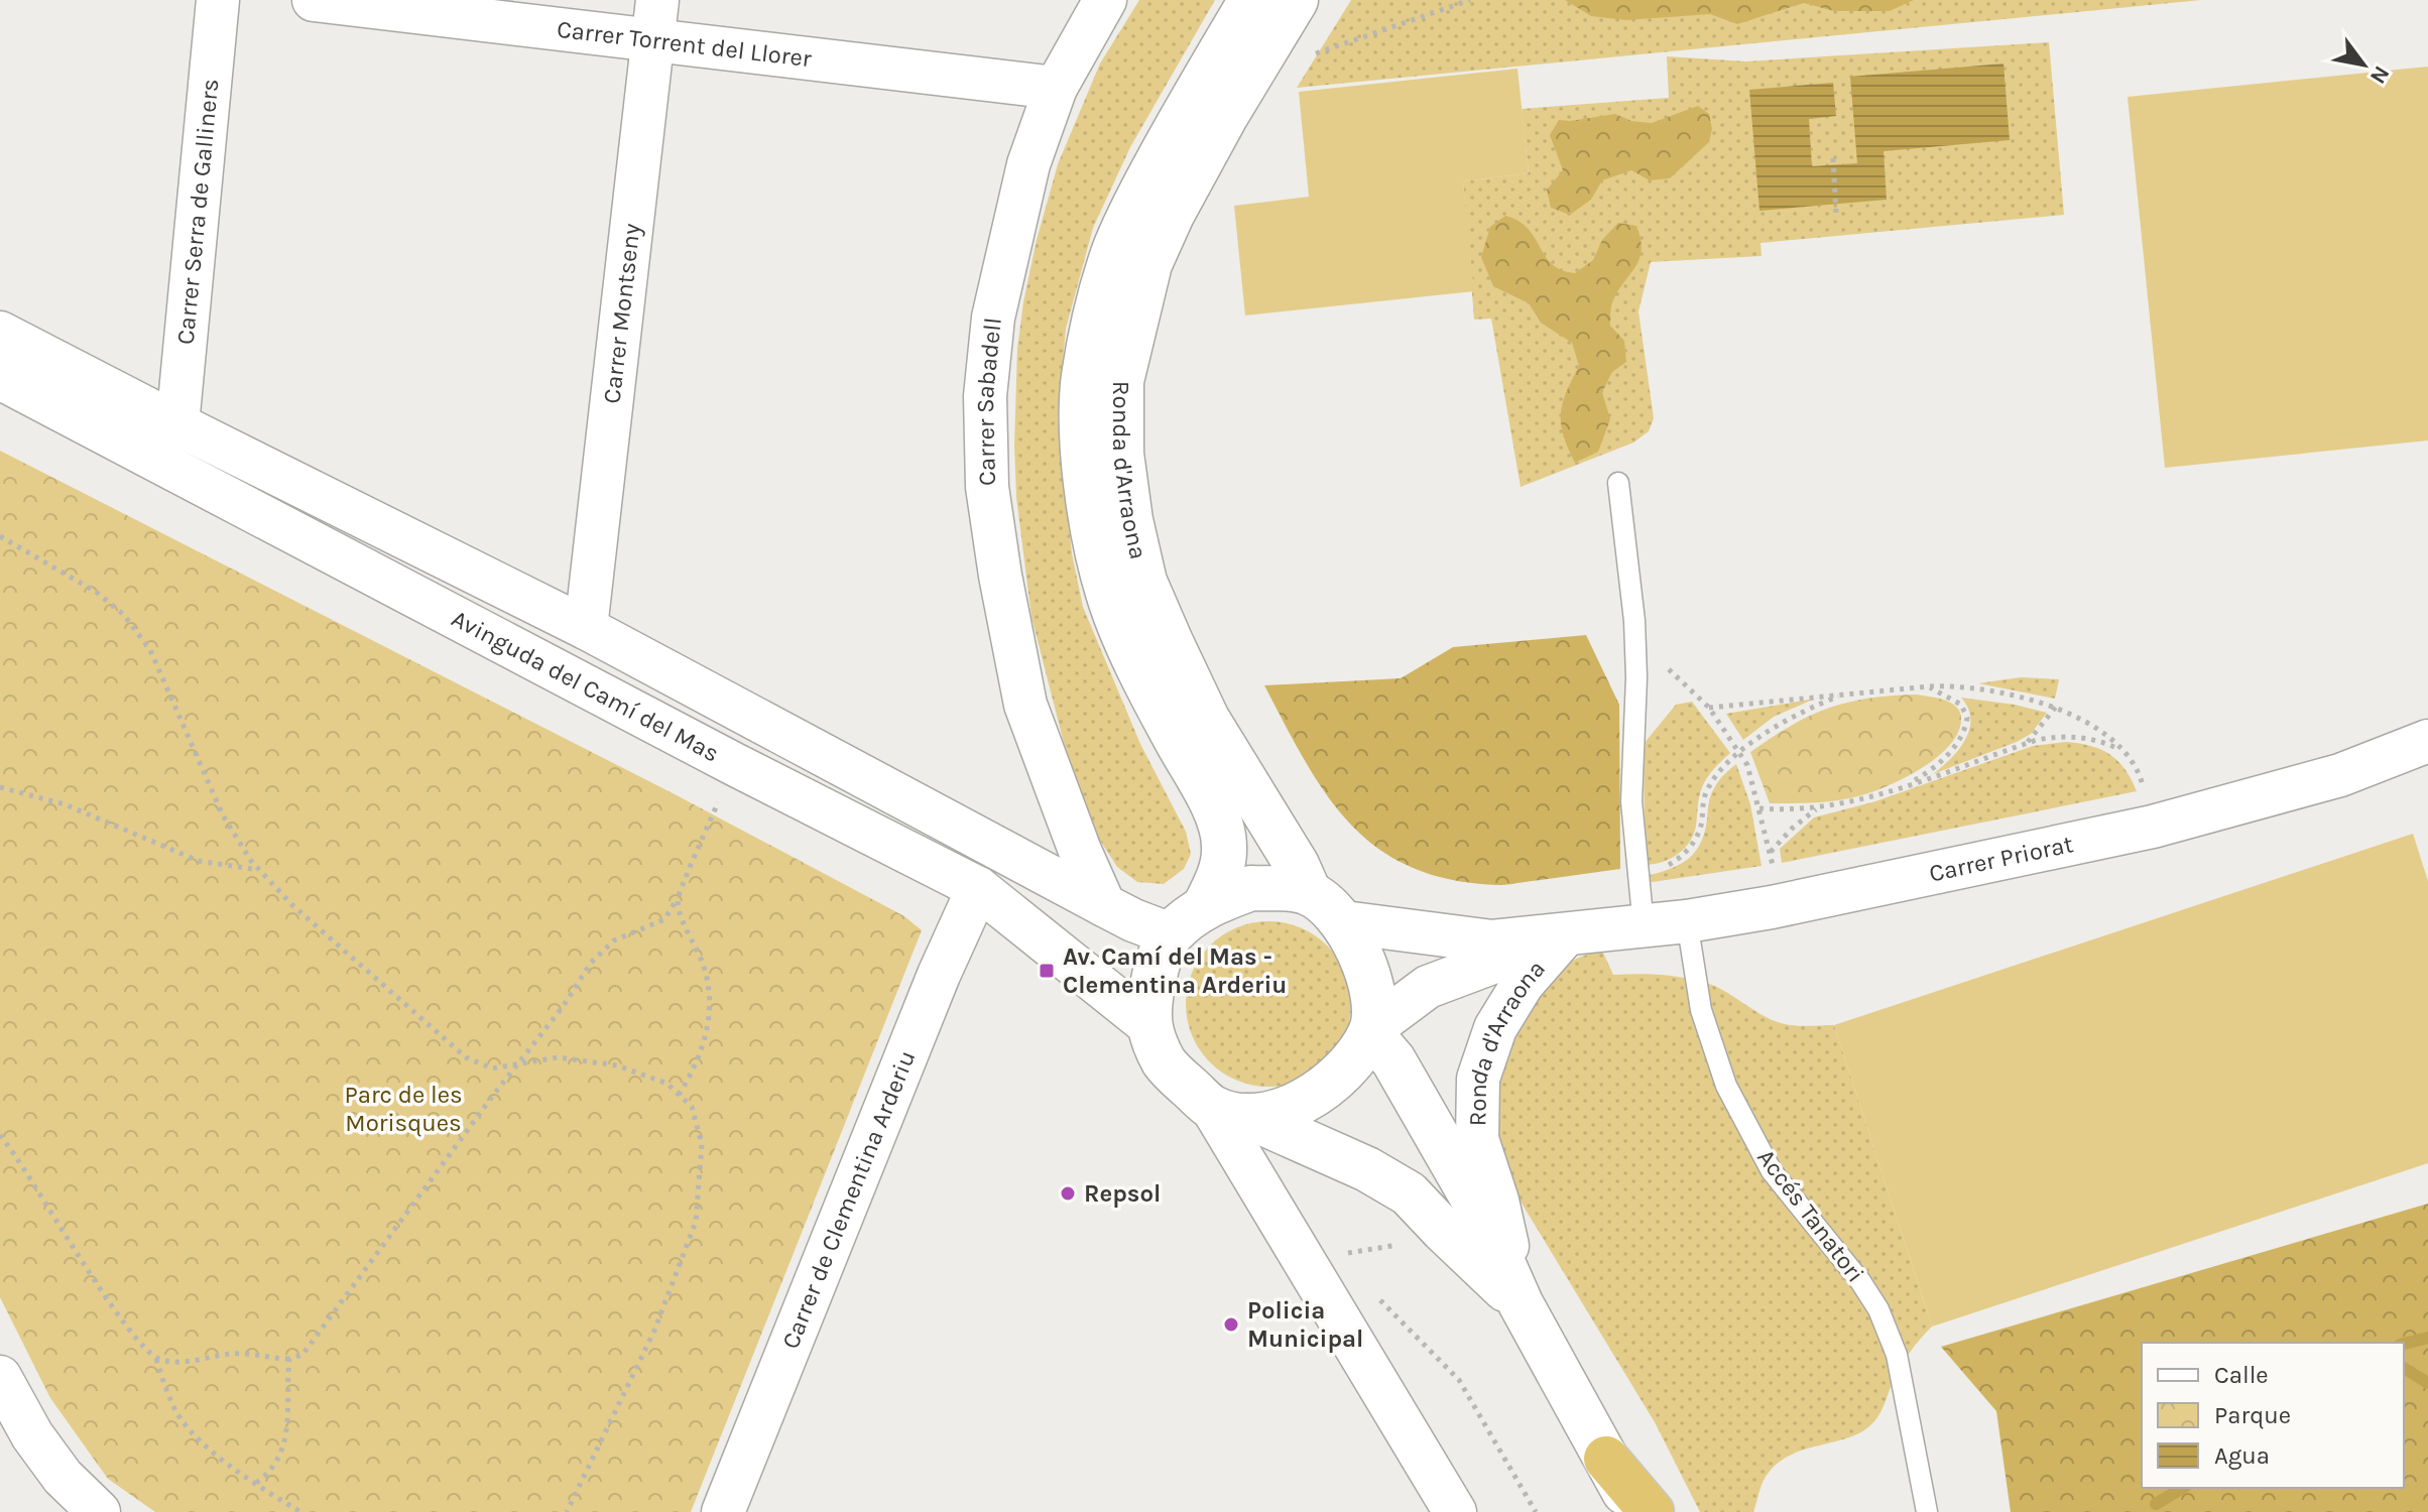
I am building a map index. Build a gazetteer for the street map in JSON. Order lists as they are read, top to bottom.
{
  "streets": {
    "street": [
      "Carrer Torrent del Llorer",
      "Carrer Serra de Galliners",
      "Carrer Montseny",
      "Carrer Sabadell",
      "Ronda d'Arraona",
      "Avinguda del Camí del Mas",
      "Carrer Priorat",
      "Carrer de Clementina Arderiu"
    ],
    "lane": ["Accés Tanatori"]
  },
  "crossings": [
    ["Carrer Torrent del Llorer", "Carrer Montseny"],
    ["Carrer Torrent del Llorer", "Carrer Sabadell"],
    ["Carrer Serra de Galliners", "Avinguda del Camí del Mas"],
    ["Carrer Montseny", "Avinguda del Camí del Mas"],
    ["Carrer Sabadell", "Avinguda del Camí del Mas"],
    ["Ronda d'Arraona", "Avinguda del Camí del Mas"],
    ["Ronda d'Arraona", "Carrer Priorat"],
    ["Avinguda del Camí del Mas", "Carrer Priorat"],
    ["Avinguda del Camí del Mas", "Carrer de Clementina Arderiu"],
    ["Carrer Priorat", "Accés Tanatori"]
  ],
  "parks": ["Parc de les Morisques"],
  "places": {
    "transit": ["Av. Camí del Mas - Clementina Arderiu"],
    "other": ["Repsol", "Policia Municipal"]
  },
  "legend": ["Calle", "Parque", "Agua"],
  "north": "bottom right"
}
